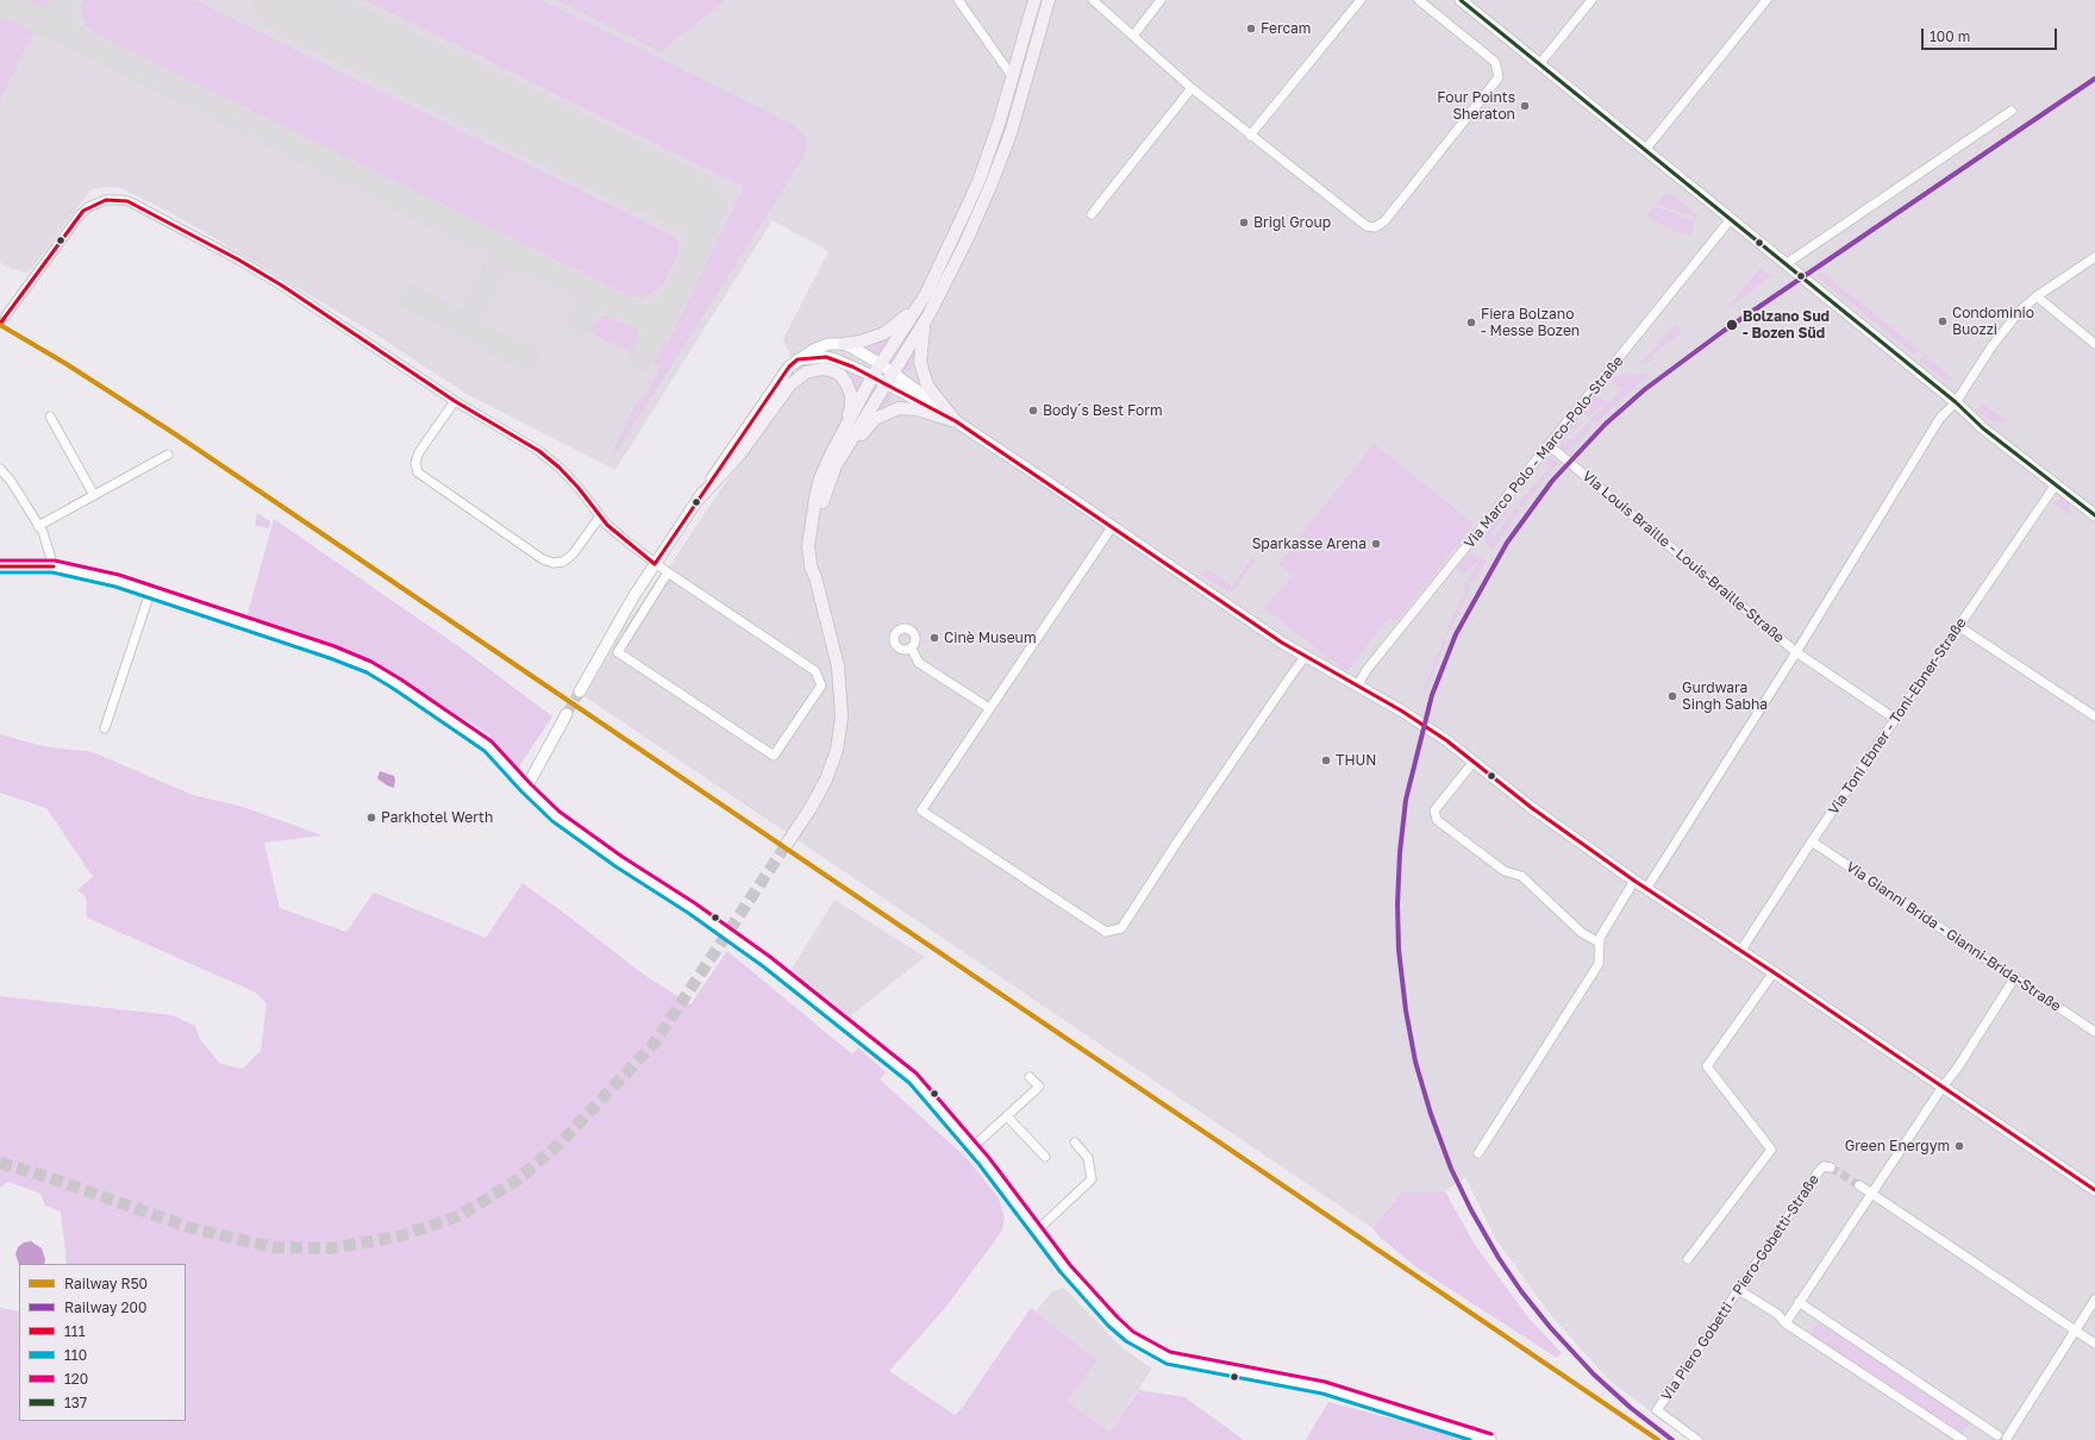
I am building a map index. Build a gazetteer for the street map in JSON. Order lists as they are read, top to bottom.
{
  "streets": {
    "street": [
      "Via Marco Polo - Marco-Polo-Straße",
      "Via Louis Braille - Louis-Braille-Straße",
      "Via Toni Ebner - Toni-Ebner-Straße",
      "Via Gianni Brida - Gianni-Brida-Straße",
      "Via Piero Gobetti - Piero-Gobetti-Straße"
    ]
  },
  "crossings": [
    ["Via Marco Polo - Marco-Polo-Straße", "Via Louis Braille - Louis-Braille-Straße"],
    ["Via Louis Braille - Louis-Braille-Straße", "Via Toni Ebner - Toni-Ebner-Straße"],
    ["Via Toni Ebner - Toni-Ebner-Straße", "Via Gianni Brida - Gianni-Brida-Straße"]
  ],
  "places": [
    "Fercam",
    "Four Points Sheraton",
    "Brigl Group",
    "Condominio Buozzi",
    "Fiera Bolzano - Messe Bozen",
    "Bolzano Sud - Bozen Süd",
    "Body´s Best Form",
    "Sparkasse Arena",
    "Cinè Museum",
    "Gurdwara Singh Sabha",
    "THUN",
    "Parkhotel Werth",
    "Green Energym"
  ],
  "lines": [
    "transit line 137",
    "rail line 200",
    "transit line 111",
    "rail line R50",
    "transit line 120",
    "transit line 110"
  ],
  "legend": [
    "Railway R50",
    "Railway 200",
    "111",
    "110",
    "120",
    "137"
  ],
  "scale_bar": "100 m"
}
